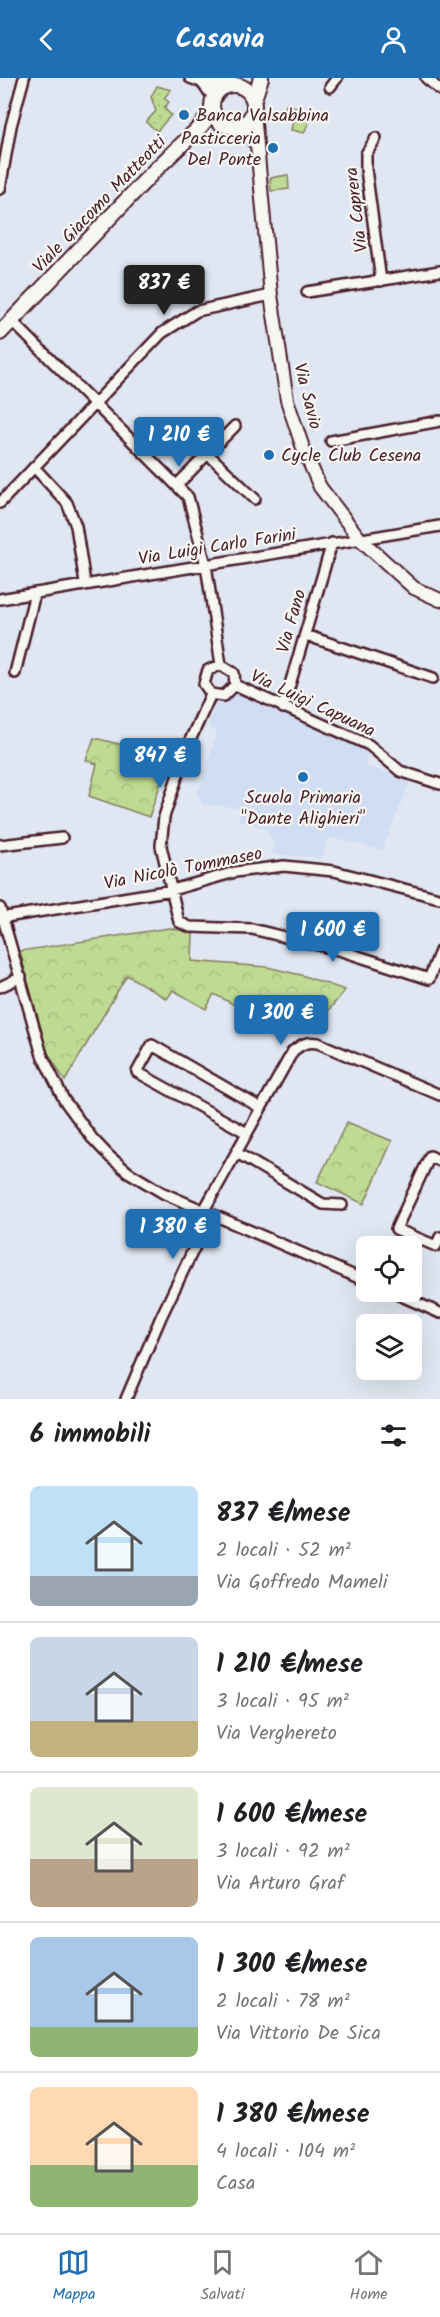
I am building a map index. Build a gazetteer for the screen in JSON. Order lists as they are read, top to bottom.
{
  "streets": {
    "main road": ["Viale Giacomo Matteotti"],
    "street": [
      "Via Caprera",
      "Via Savio",
      "Via Luigi Carlo Farini",
      "Via Fano",
      "Via Luigi Capuana",
      "Via Nicolò Tommaseo"
    ]
  },
  "crossings": [
    ["Viale Giacomo Matteotti", "Via Savio"],
    ["Via Savio", "Via Luigi Carlo Farini"],
    ["Via Luigi Carlo Farini", "Via Fano"],
    ["Via Fano", "Via Luigi Capuana"]
  ],
  "places": [
    "Banca Valsabbina",
    "Pasticceria Del Ponte",
    "Cycle Club Cesena",
    "Scuola Primaria \"Dante Alighieri\""
  ],
  "page": {
    "header": "Casavia",
    "price": [
      "837 €",
      "1 210 €",
      "847 €",
      "1 600 €",
      "1 300 €",
      "1 380 €"
    ],
    "heading": "6 immobili",
    "list": [
      {
        "name": "837 €/mese",
        "note": "2 locali · 52 m² · Via Goffredo Mameli"
      },
      {
        "name": "1 210 €/mese",
        "note": "3 locali · 95 m² · Via Verghereto"
      },
      {
        "name": "1 600 €/mese",
        "note": "3 locali · 92 m² · Via Arturo Graf"
      },
      {
        "name": "1 300 €/mese",
        "note": "2 locali · 78 m² · Via Vittorio De Sica"
      },
      {
        "name": "1 380 €/mese",
        "note": "4 locali · 104 m² · Casa"
      }
    ],
    "tabs": ["Mappa", "Salvati", "Home"]
  }
}
